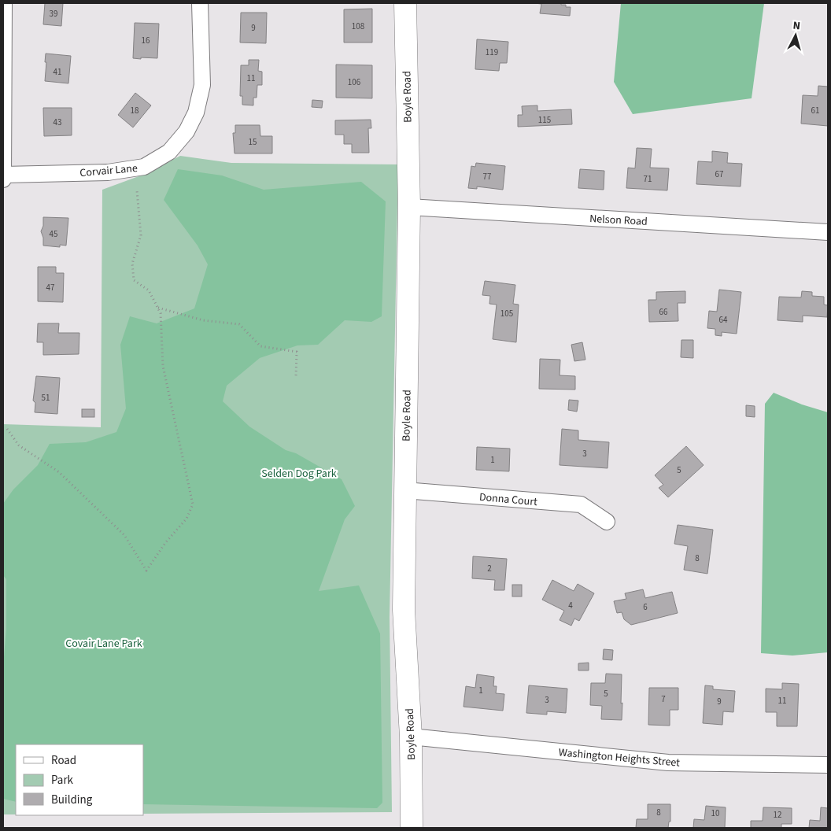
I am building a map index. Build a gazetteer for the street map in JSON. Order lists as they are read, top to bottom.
{
  "streets": {
    "street": [
      "Boyle Road",
      "Corvair Lane",
      "Nelson Road",
      "Donna Court",
      "Washington Heights Street"
    ]
  },
  "crossings": [
    ["Boyle Road", "Nelson Road"],
    ["Boyle Road", "Donna Court"],
    ["Boyle Road", "Washington Heights Street"]
  ],
  "parks": ["Selden Dog Park", "Covair Lane Park"],
  "house_numbers": [
    "39",
    "108",
    "9",
    "16",
    "119",
    "41",
    "11",
    "106",
    "18",
    "61",
    "115",
    "43",
    "15",
    "67",
    "77",
    "71",
    "45",
    "47",
    "66",
    "105",
    "64",
    "51",
    "3",
    "1",
    "5",
    "8",
    "2",
    "4",
    "6",
    "1",
    "5",
    "7",
    "3",
    "11",
    "9",
    "8",
    "10",
    "12"
  ],
  "legend": ["Road", "Park", "Building"],
  "north": "top"
}
